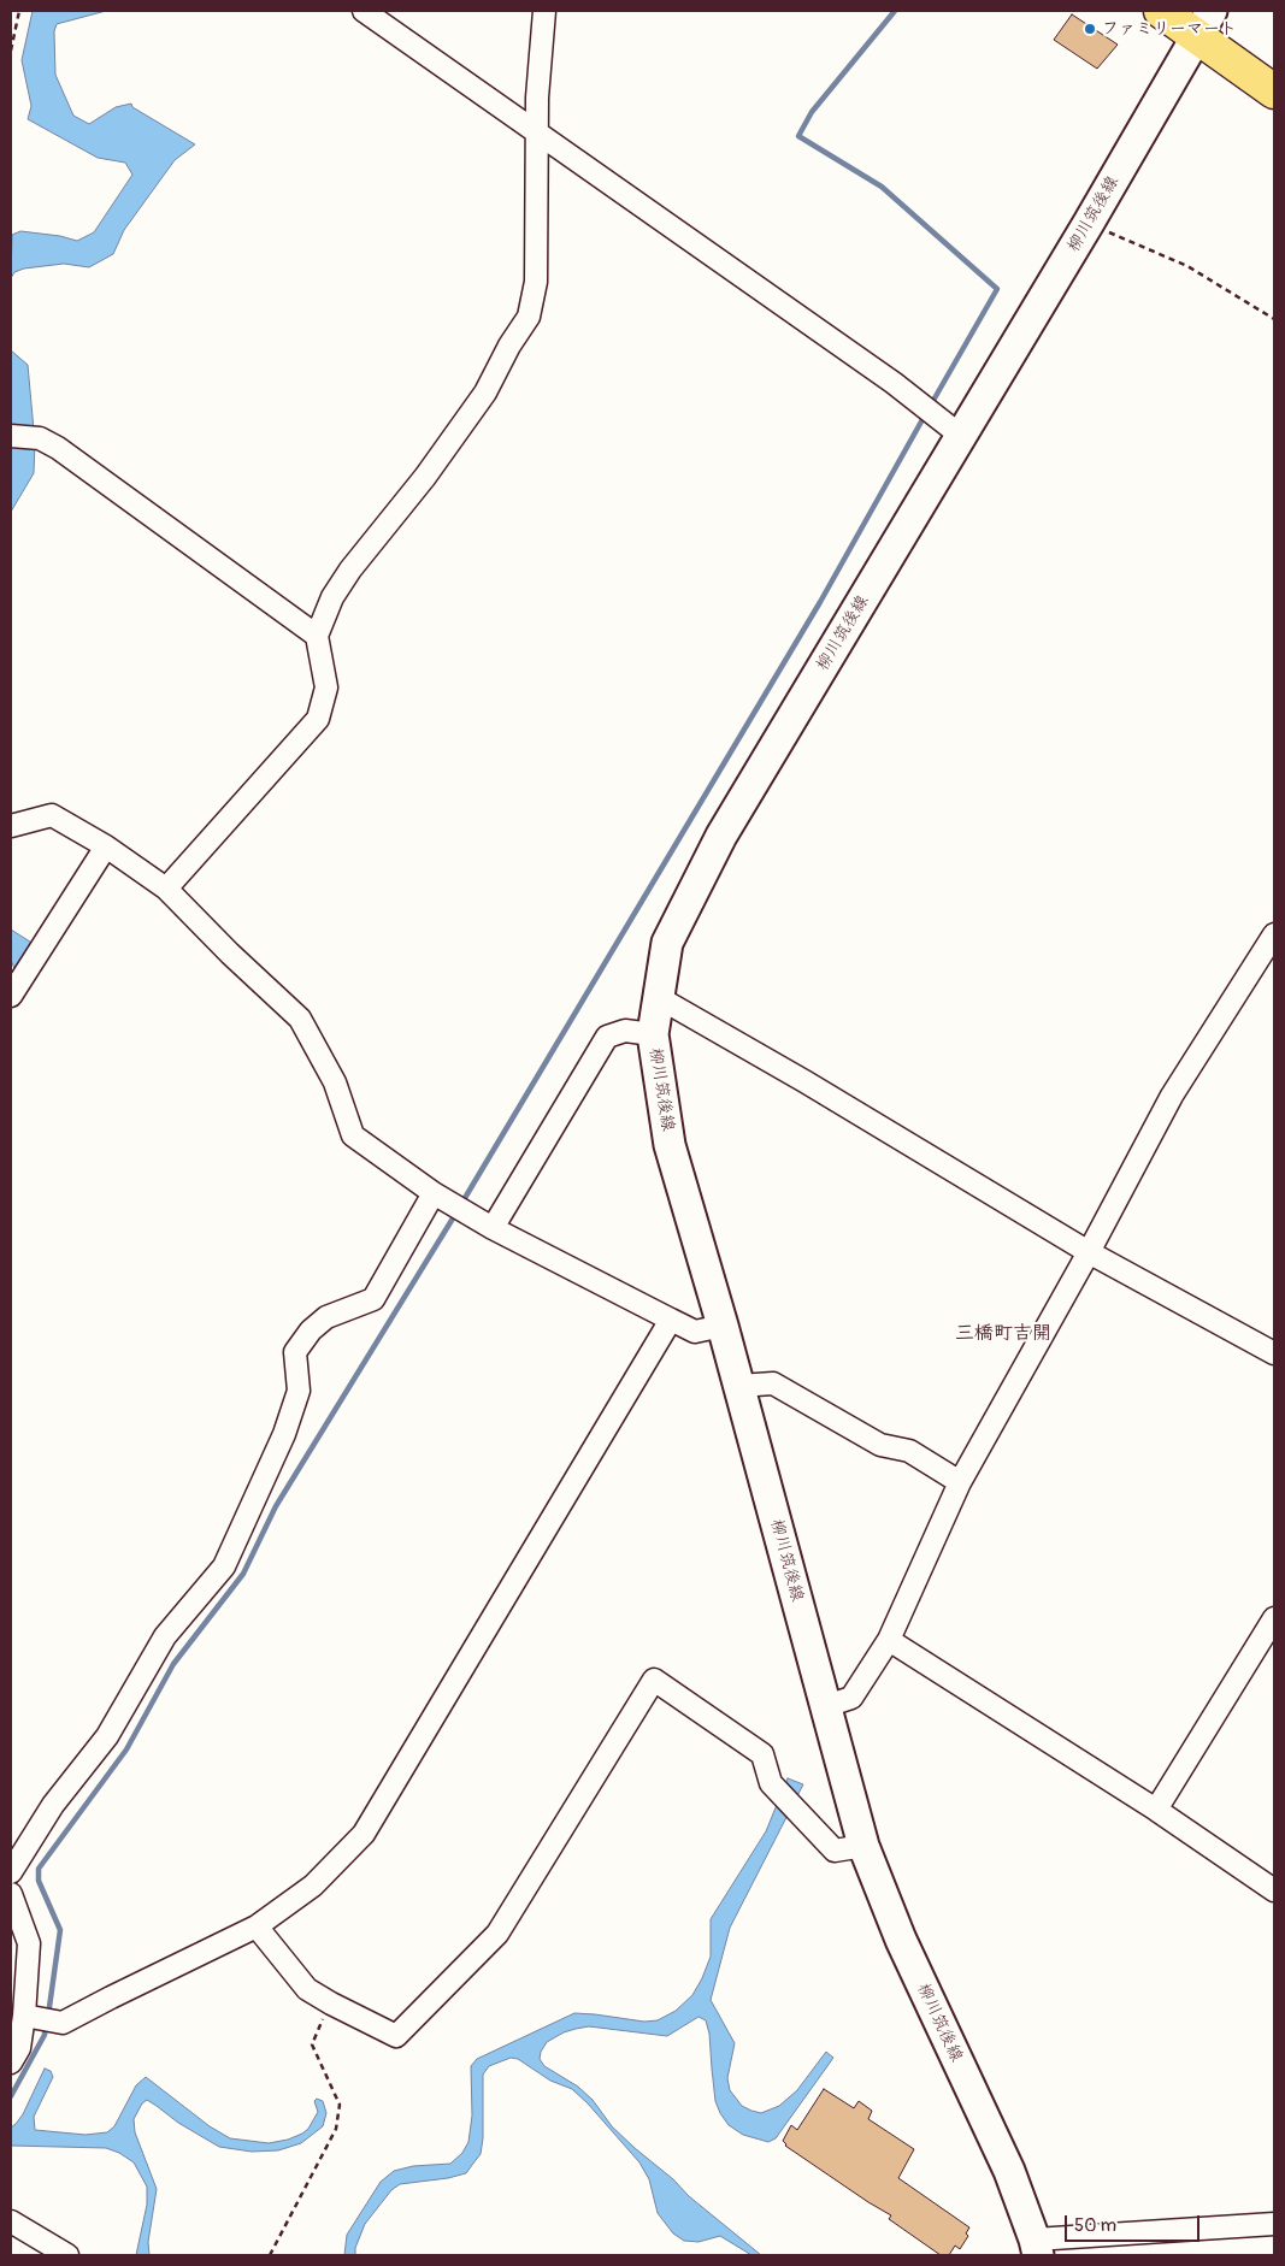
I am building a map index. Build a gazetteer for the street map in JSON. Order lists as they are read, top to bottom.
{
  "streets": {
    "main road": ["柳川筑後線"]
  },
  "districts": ["三橋町吉開"],
  "places": ["ファミリーマート"],
  "scale_bar": "50 m"
}
